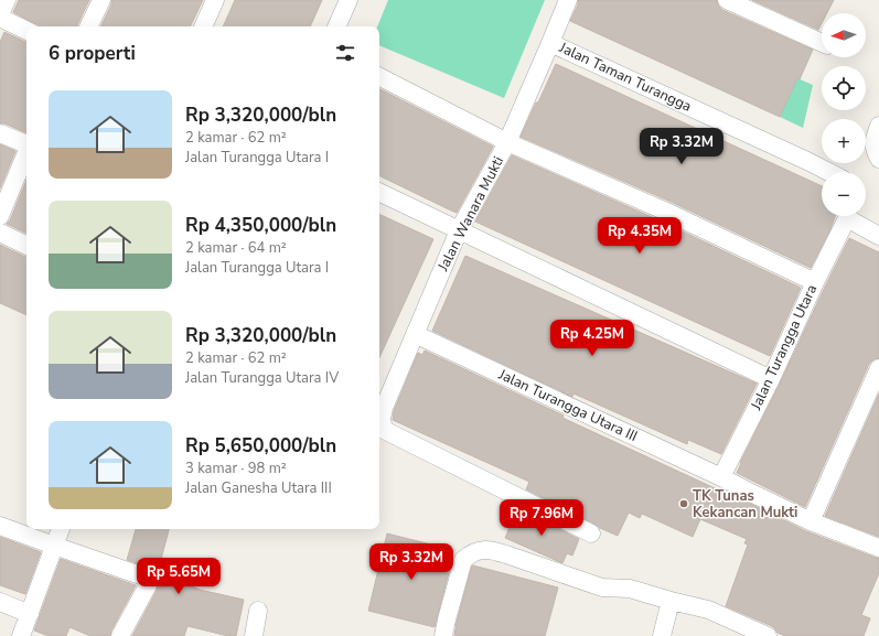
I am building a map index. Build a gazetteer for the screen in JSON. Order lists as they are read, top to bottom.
{
  "streets": {
    "street": [
      "Jalan Taman Turangga",
      "Jalan Wanara Mukti",
      "Jalan Turangga Utara",
      "Jalan Turangga Utara III"
    ]
  },
  "crossings": [
    ["Jalan Taman Turangga", "Jalan Wanara Mukti"],
    ["Jalan Wanara Mukti", "Jalan Turangga Utara III"],
    ["Jalan Turangga Utara", "Jalan Turangga Utara III"]
  ],
  "places": ["TK Tunas Kekancan Mukti"],
  "north": "left",
  "page": {
    "map_buttons": ["+", "−"],
    "heading": "6 properti",
    "list": [
      {
        "name": "Rp 3,320,000/bln",
        "note": "2 kamar · 62 m² · Jalan Turangga Utara I"
      },
      {
        "name": "Rp 4,350,000/bln",
        "note": "2 kamar · 64 m² · Jalan Turangga Utara I"
      },
      {
        "name": "Rp 3,320,000/bln",
        "note": "2 kamar · 62 m² · Jalan Turangga Utara IV"
      },
      {
        "name": "Rp 5,650,000/bln",
        "note": "3 kamar · 98 m² · Jalan Ganesha Utara III"
      }
    ],
    "price": [
      "Rp 3.32M",
      "Rp 4.35M",
      "Rp 4.25M",
      "Rp 7.96M",
      "Rp 3.32M",
      "Rp 5.65M"
    ]
  }
}
